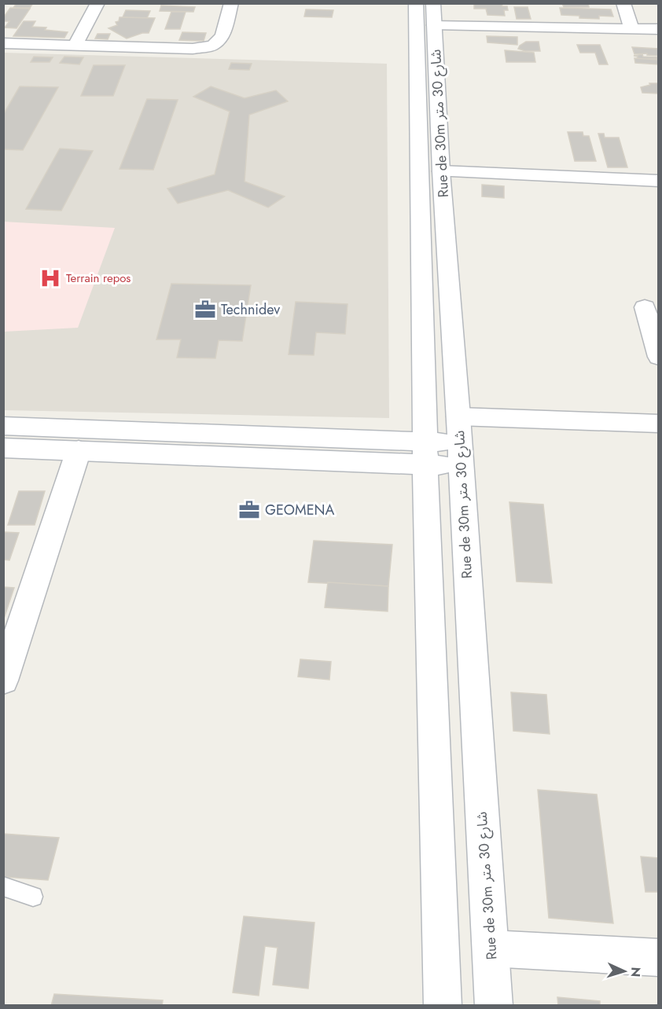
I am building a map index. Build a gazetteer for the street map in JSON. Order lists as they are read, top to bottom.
{
  "streets": {
    "street": ["Rue de 30m شارع 30 متر"]
  },
  "places": {
    "hospital": ["Terrain repos"],
    "office": ["Technidev", "GEOMENA"]
  },
  "north": "right"
}
